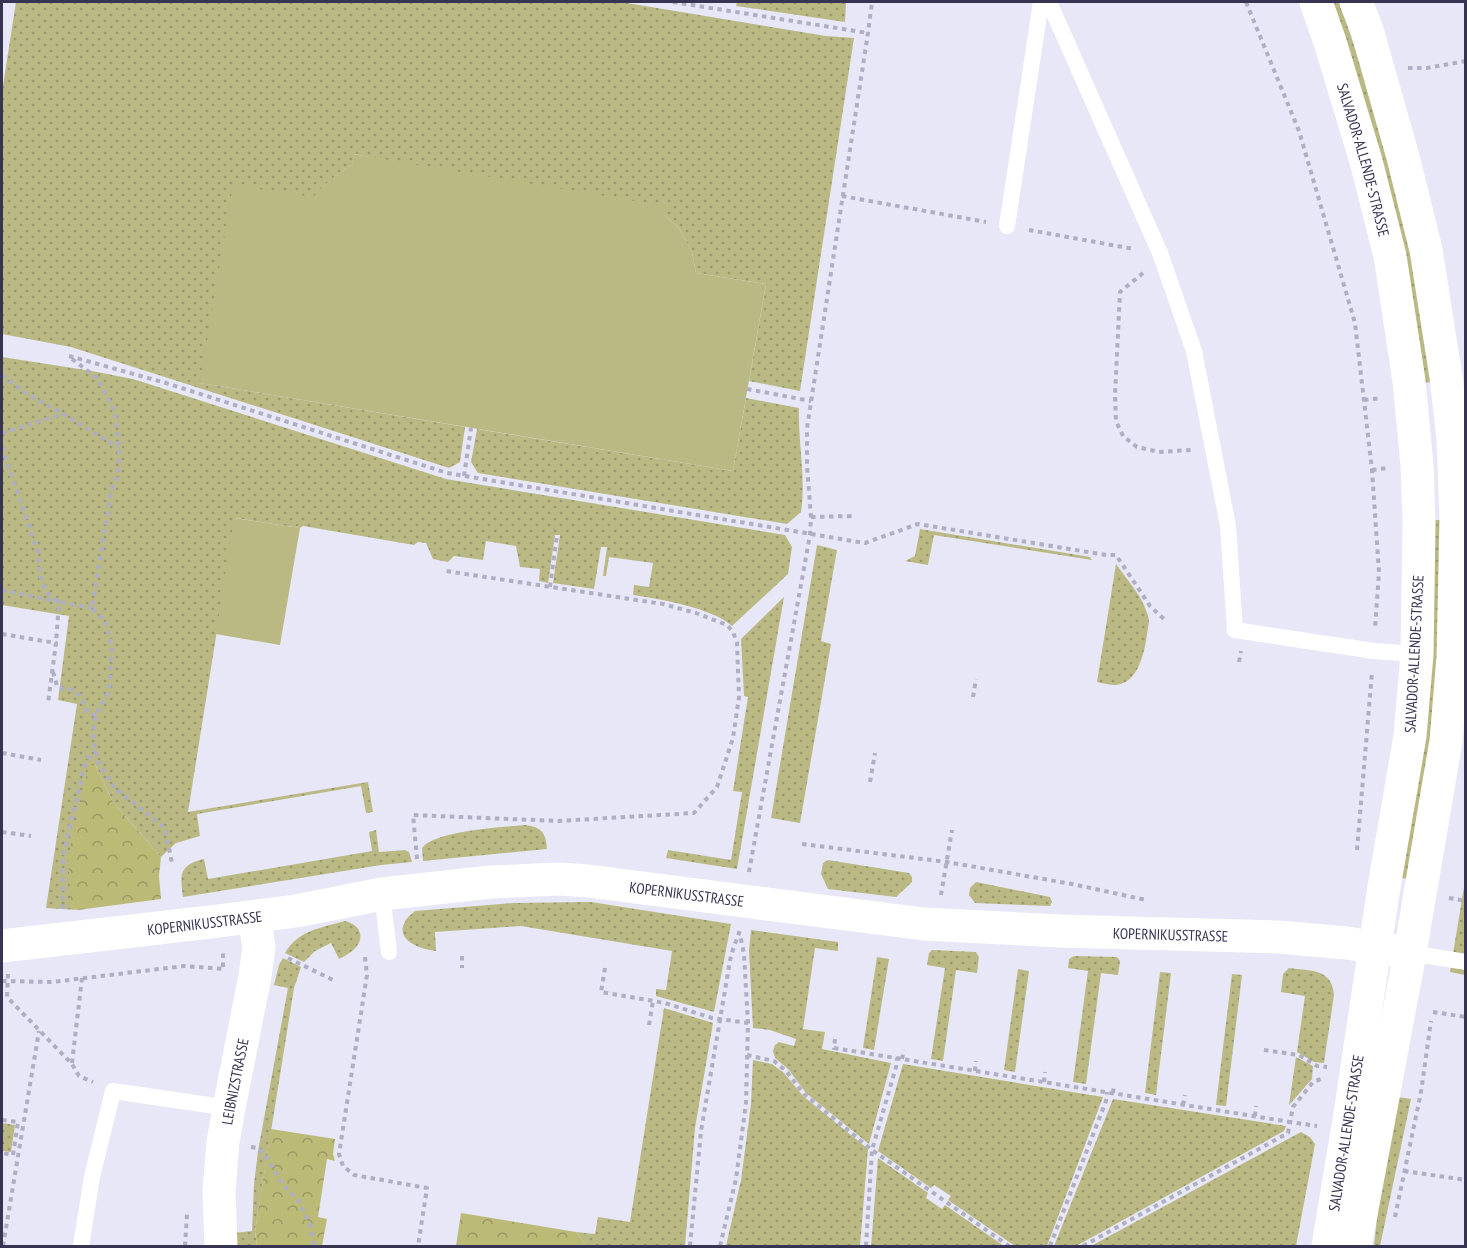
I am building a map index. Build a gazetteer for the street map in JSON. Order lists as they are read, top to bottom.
{
  "streets": {
    "street": ["SALVADOR-ALLENDE-STRASSE", "KOPERNIKUSSTRASSE", "LEIBNIZSTRASSE"]
  },
  "crossings": [
    ["SALVADOR-ALLENDE-STRASSE", "KOPERNIKUSSTRASSE"],
    ["KOPERNIKUSSTRASSE", "LEIBNIZSTRASSE"]
  ]
}
